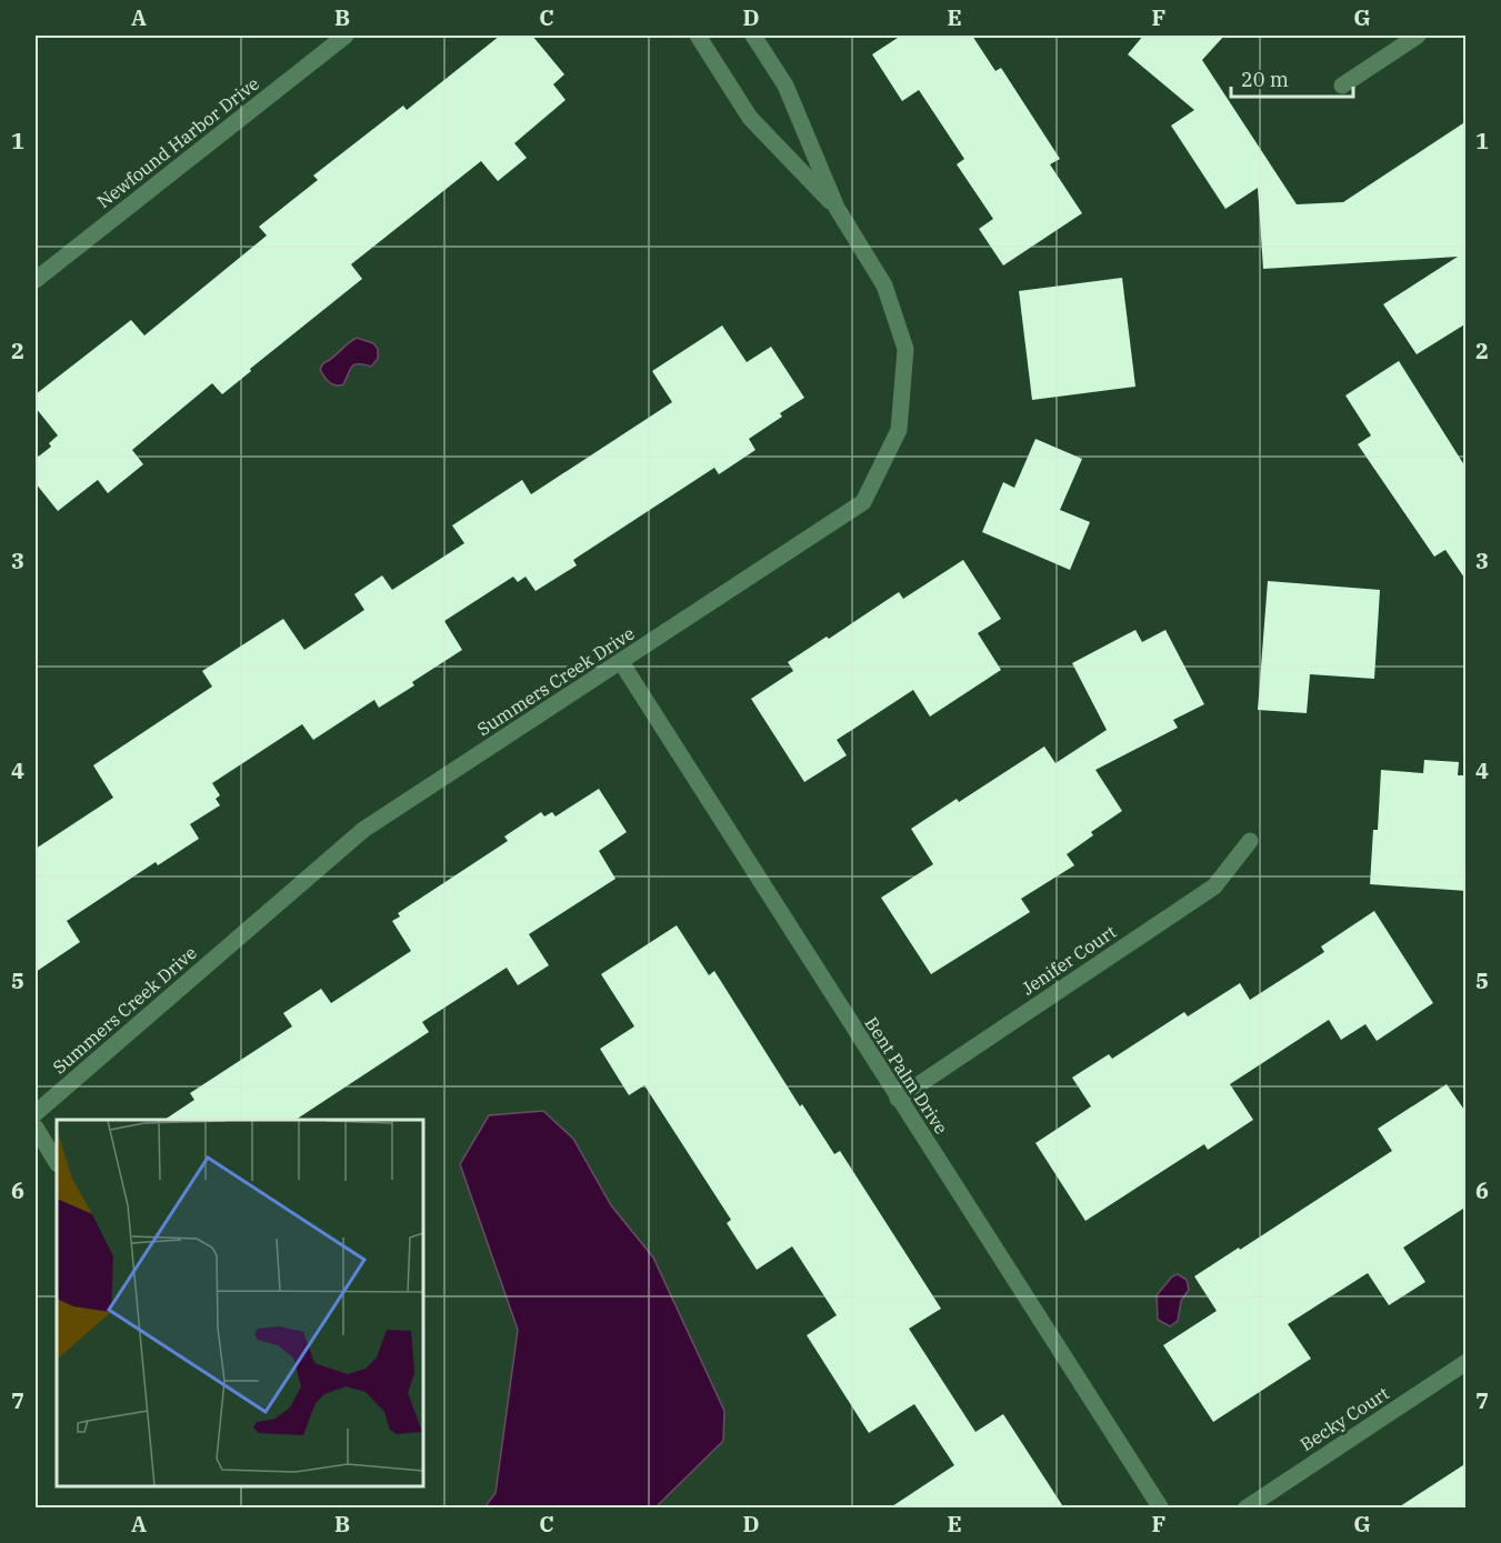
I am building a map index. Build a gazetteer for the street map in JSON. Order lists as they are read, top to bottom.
{
  "streets": {
    "street": [
      "Newfound Harbor Drive",
      "Summers Creek Drive",
      "Jenifer Court",
      "Bent Palm Drive",
      "Becky Court"
    ]
  },
  "crossings": [
    ["Summers Creek Drive", "Bent Palm Drive"],
    ["Jenifer Court", "Bent Palm Drive"]
  ],
  "scale_bar": "20 m",
  "grid": {
    "columns": [
      "A",
      "B",
      "C",
      "D",
      "E",
      "F",
      "G"
    ],
    "rows": [
      "1",
      "2",
      "3",
      "4",
      "5",
      "6",
      "7"
    ]
  }
}
